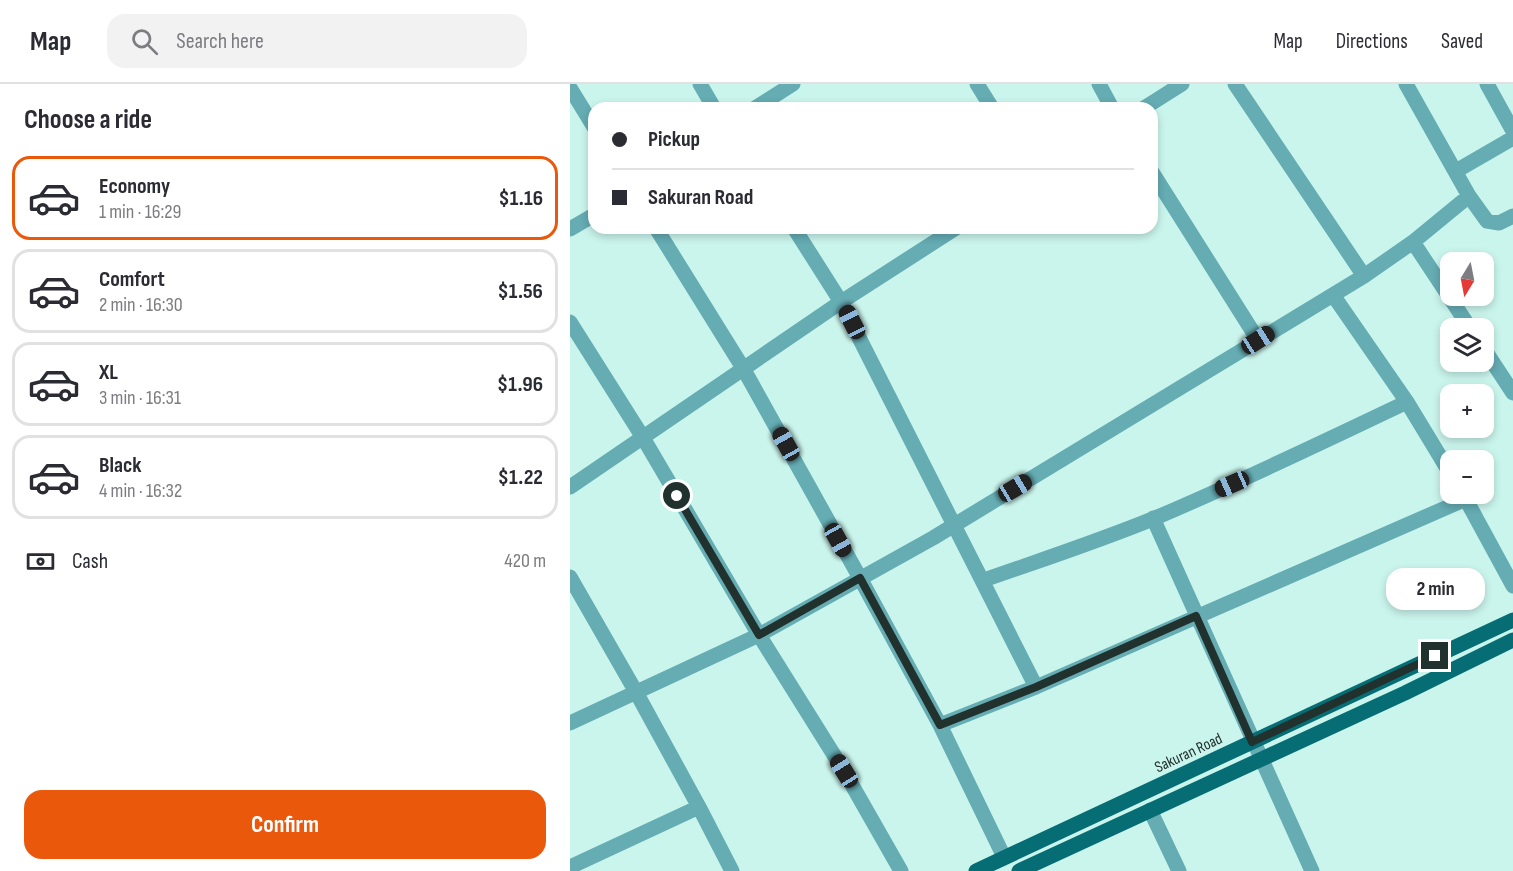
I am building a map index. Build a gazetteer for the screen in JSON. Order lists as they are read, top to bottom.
{
  "streets": {
    "main road": ["Sakuran Road"]
  },
  "north": "bottom",
  "page": {
    "header": "Map",
    "search": "Search here",
    "nav": ["Map", "Directions", "Saved"],
    "heading": "Choose a ride",
    "banner": ["Pickup", "Sakuran Road"],
    "list": [
      {
        "name": "Economy",
        "note": "1 min · 16:29",
        "value": "$1.16"
      },
      {
        "name": "Comfort",
        "note": "2 min · 16:30",
        "value": "$1.56"
      },
      {
        "name": "XL",
        "note": "3 min · 16:31",
        "value": "$1.96"
      },
      {
        "name": "Black",
        "note": "4 min · 16:32",
        "value": "$1.22"
      }
    ],
    "map_buttons": ["+", "−"],
    "pay": ["Cash", "420 m"],
    "bubble": "2 min",
    "buttons": "Confirm"
  }
}
